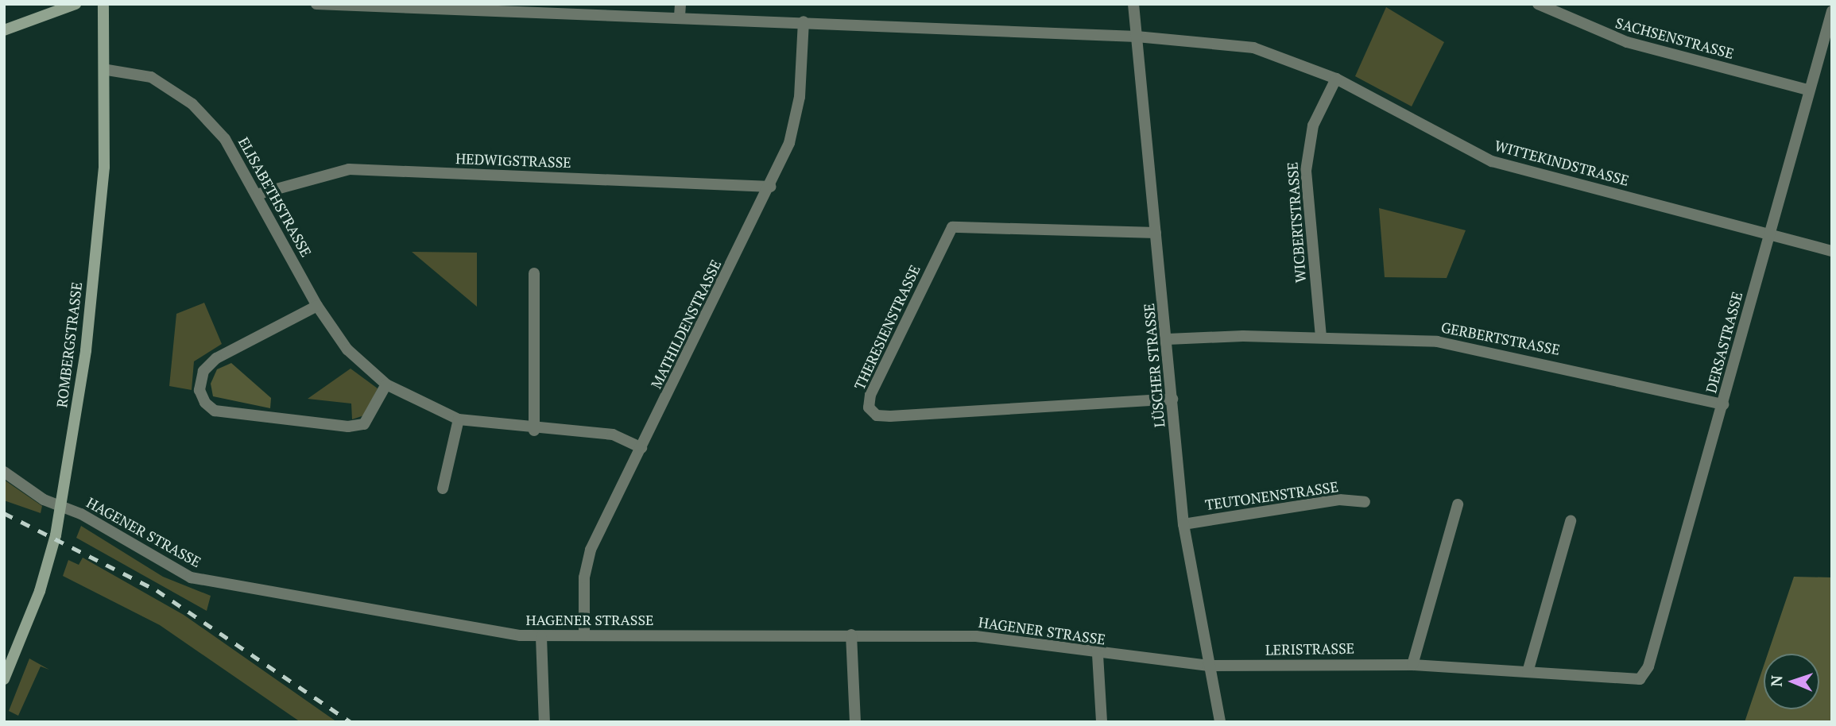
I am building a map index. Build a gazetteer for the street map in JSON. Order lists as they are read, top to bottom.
{
  "streets": {
    "main road": ["ROMBERGSTRASSE"],
    "street": [
      "SACHSENSTRASSE",
      "HEDWIGSTRASSE",
      "WITTEKINDSTRASSE",
      "ELISABETHSTRASSE",
      "WICBERTSTRASSE",
      "MATHILDENSTRASSE",
      "THERESIENSTRASSE",
      "GERBERTSTRASSE",
      "DERSASTRASSE",
      "LÜSCHER STRASSE",
      "TEUTONENSTRASSE",
      "HAGENER STRASSE",
      "LERISTRASSE"
    ]
  },
  "crossings": [
    ["SACHSENSTRASSE", "DERSASTRASSE"],
    ["HEDWIGSTRASSE", "ELISABETHSTRASSE"],
    ["HEDWIGSTRASSE", "MATHILDENSTRASSE"],
    ["WITTEKINDSTRASSE", "WICBERTSTRASSE"],
    ["WITTEKINDSTRASSE", "MATHILDENSTRASSE"],
    ["WITTEKINDSTRASSE", "DERSASTRASSE"],
    ["WITTEKINDSTRASSE", "LÜSCHER STRASSE"],
    ["ELISABETHSTRASSE", "MATHILDENSTRASSE"],
    ["ELISABETHSTRASSE", "ROMBERGSTRASSE"],
    ["WICBERTSTRASSE", "GERBERTSTRASSE"],
    ["MATHILDENSTRASSE", "HAGENER STRASSE"],
    ["THERESIENSTRASSE", "LÜSCHER STRASSE"],
    ["GERBERTSTRASSE", "DERSASTRASSE"],
    ["GERBERTSTRASSE", "LÜSCHER STRASSE"],
    ["DERSASTRASSE", "LERISTRASSE"],
    ["ROMBERGSTRASSE", "HAGENER STRASSE"],
    ["LÜSCHER STRASSE", "TEUTONENSTRASSE"],
    ["LÜSCHER STRASSE", "HAGENER STRASSE"],
    ["LÜSCHER STRASSE", "LERISTRASSE"],
    ["HAGENER STRASSE", "LERISTRASSE"]
  ],
  "north": "left"
}
